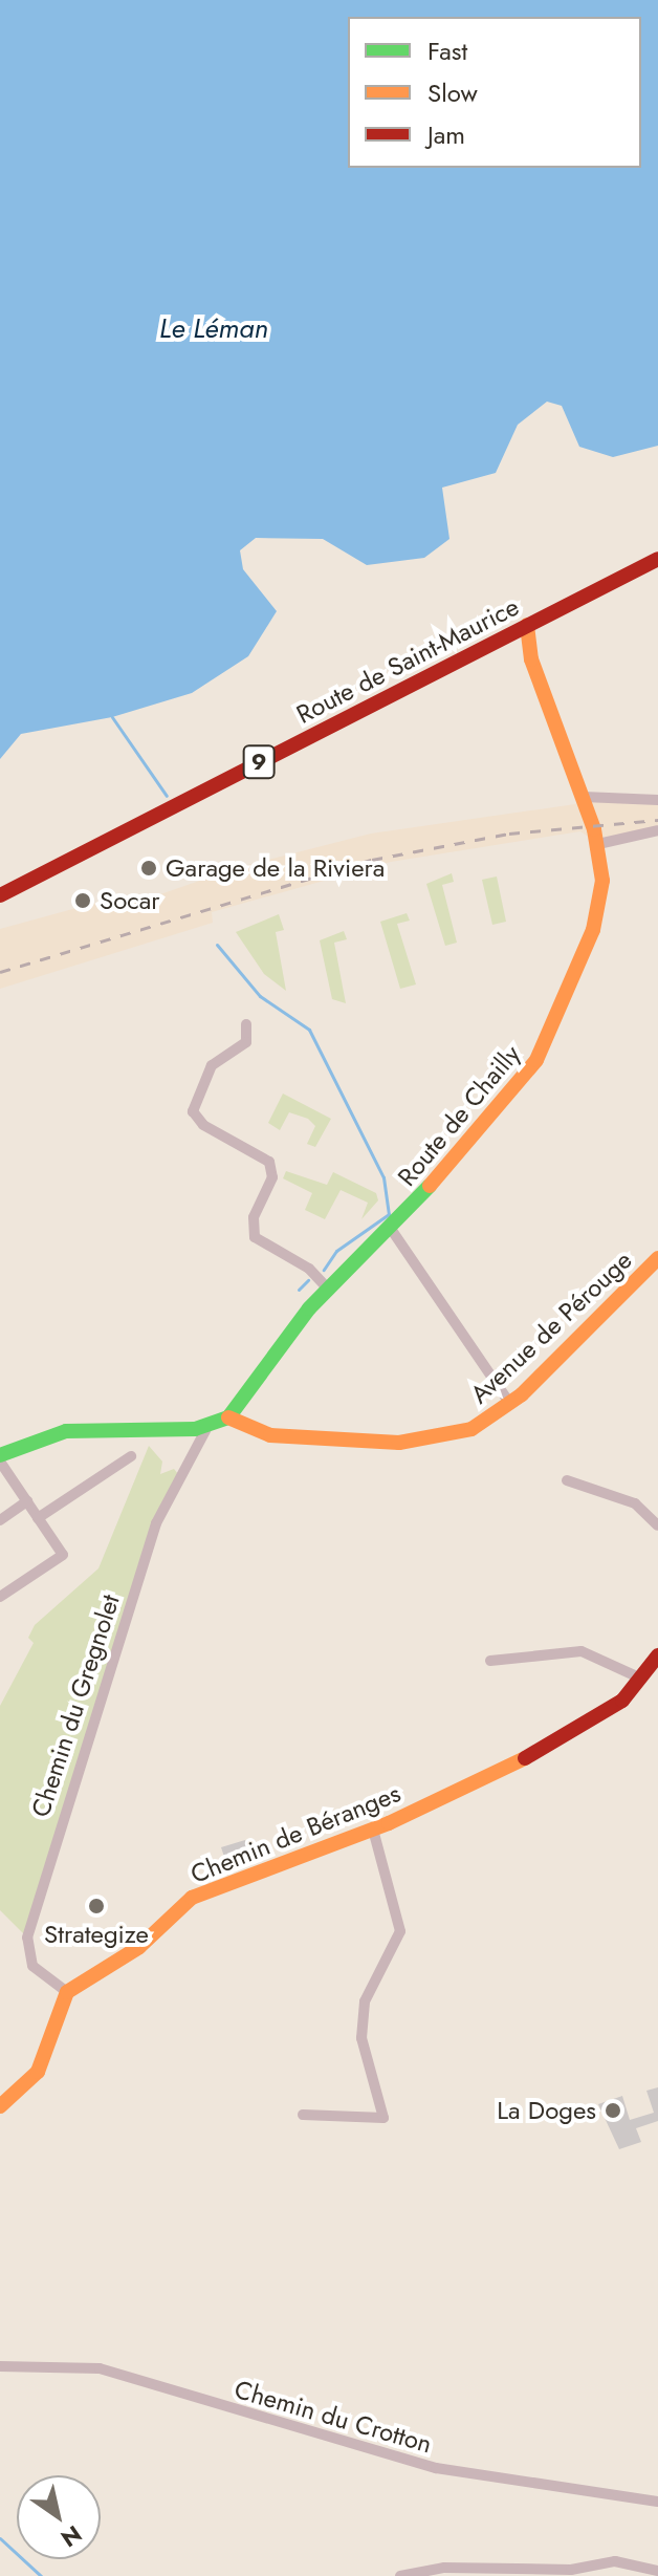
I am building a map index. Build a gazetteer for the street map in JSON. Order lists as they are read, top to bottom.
{
  "streets": {
    "street": [
      "Route de Saint-Maurice",
      "9",
      "Route de Chailly",
      "Avenue de Pérouge",
      "Chemin du Gregnolet",
      "Chemin de Béranges",
      "Chemin du Crotton"
    ]
  },
  "crossings": [
    ["Route de Saint-Maurice", "Route de Chailly"],
    ["Route de Chailly", "Avenue de Pérouge"],
    ["Route de Chailly", "Chemin du Gregnolet"],
    ["Chemin du Gregnolet", "Chemin de Béranges"]
  ],
  "water": ["Le Léman"],
  "places": [
    "Garage de la Riviera",
    "Socar",
    "Strategize",
    "La Doges"
  ],
  "legend": ["Fast", "Slow", "Jam"],
  "north": "bottom right"
}
